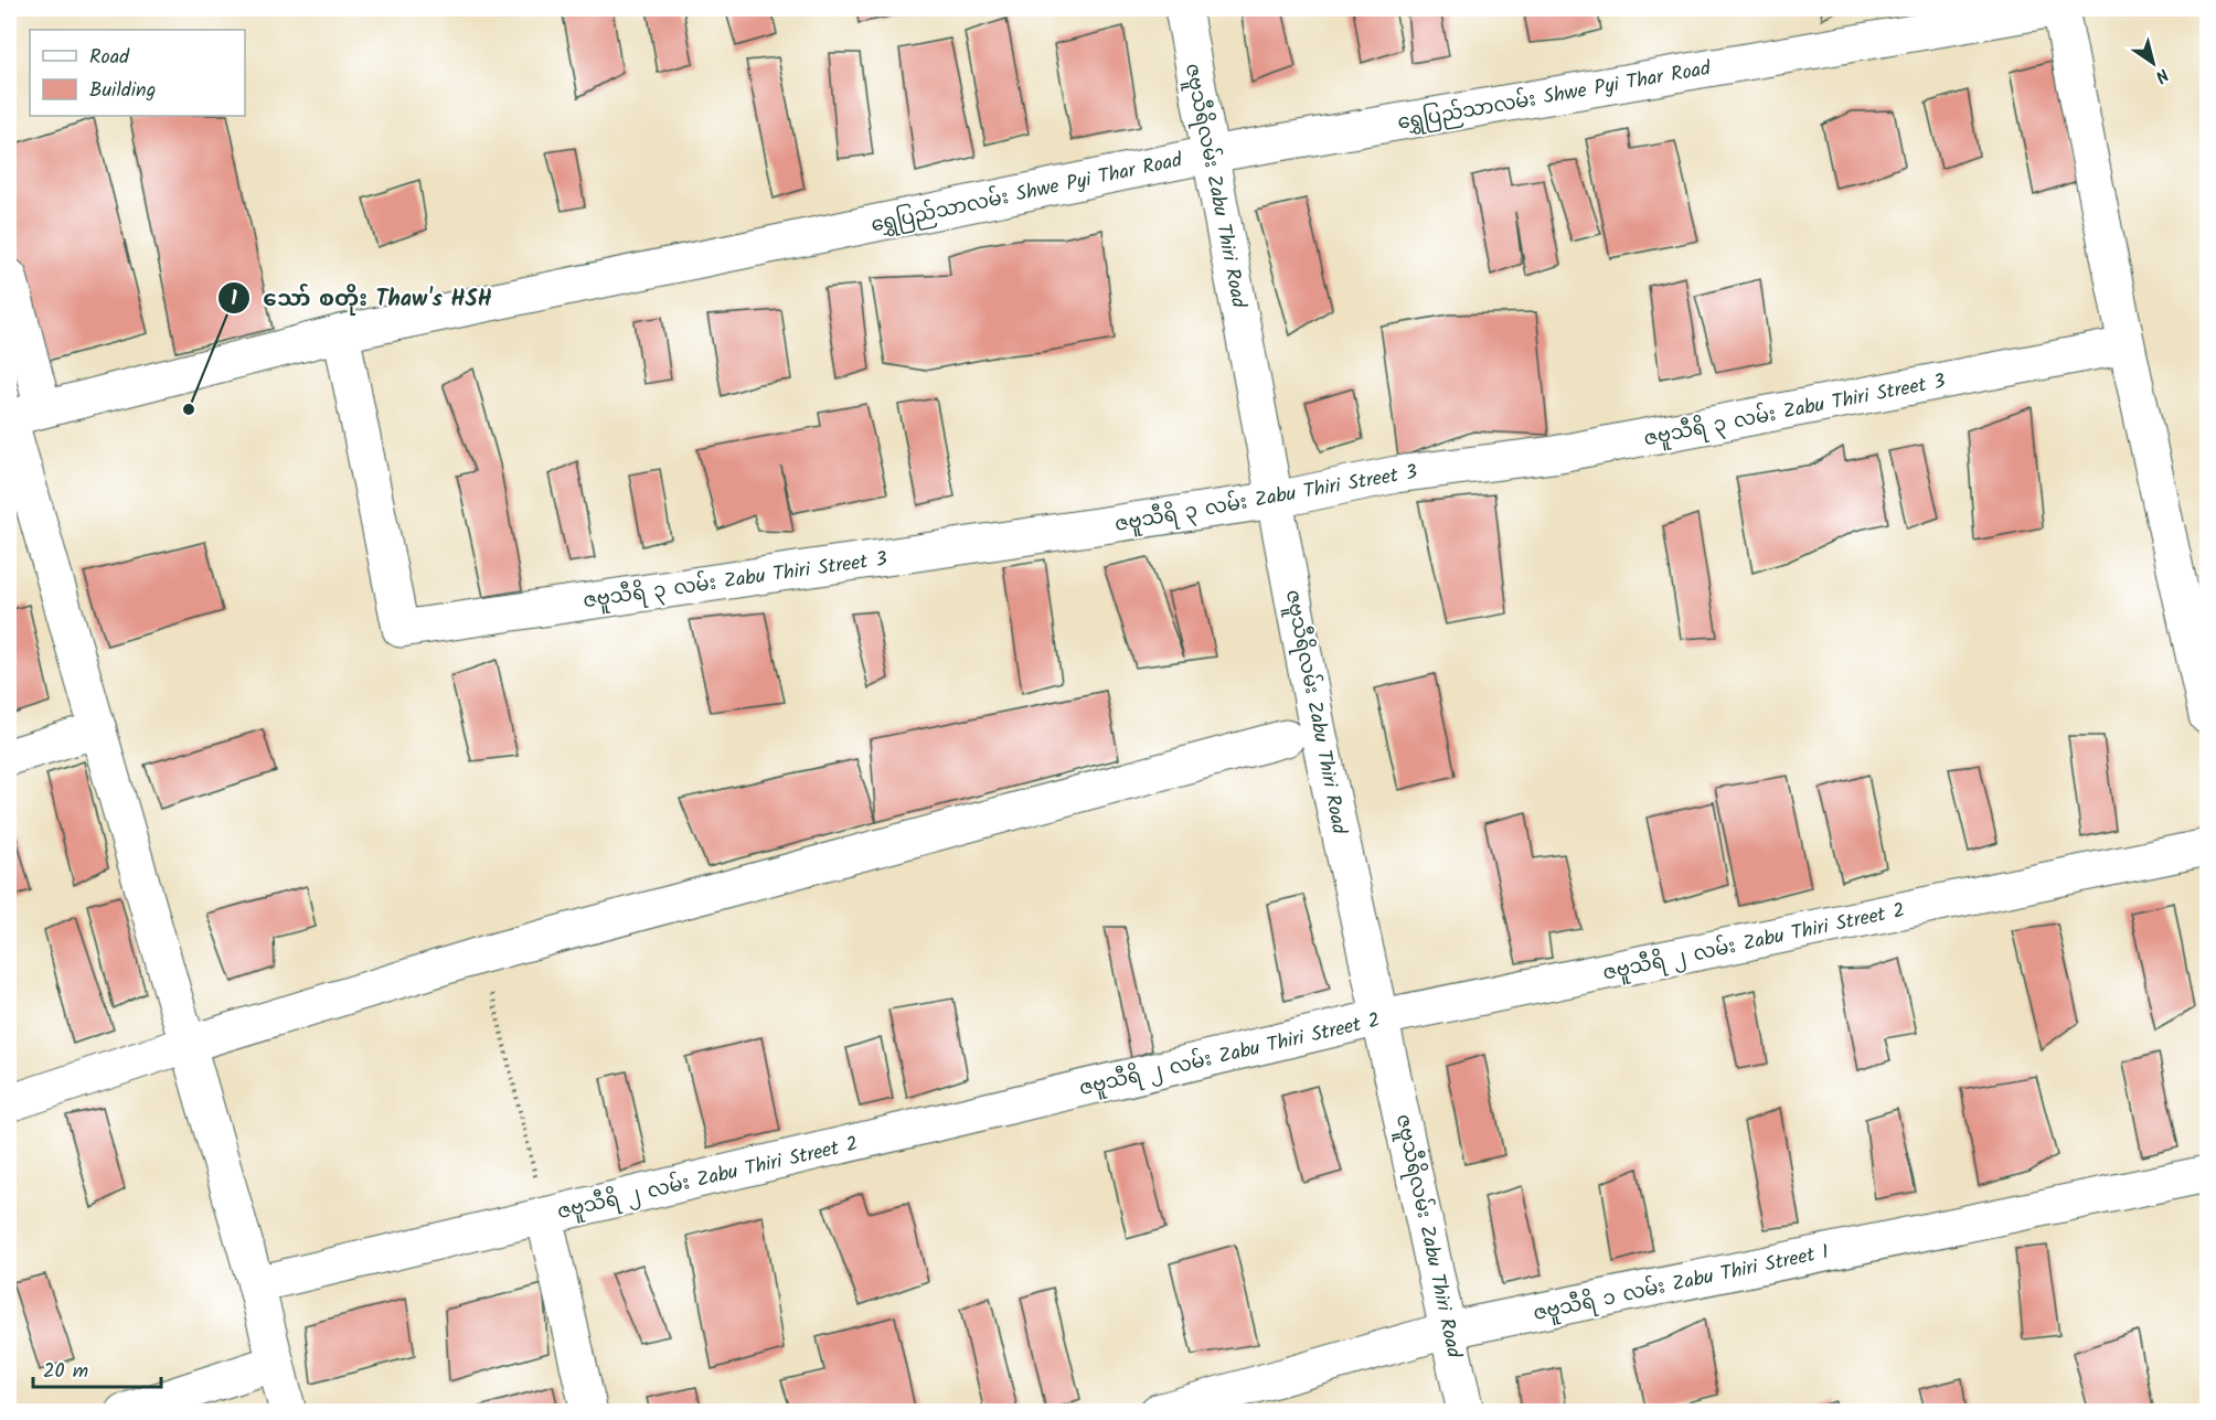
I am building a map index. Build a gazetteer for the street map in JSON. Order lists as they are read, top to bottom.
{
  "streets": {
    "street": [
      "ရွှေပြည်သာလမ်း Shwe Pyi Thar Road",
      "ဇဗူသီရိလမ်း Zabu Thiri Road",
      "ဇဗူသီရိ ၃ လမ်း Zabu Thiri Street 3",
      "ဇဗူသီရိ ၂ လမ်း Zabu Thiri Street 2",
      "ဇဗူသီရိ ၁ လမ်း Zabu Thiri Street 1"
    ]
  },
  "crossings": [
    ["ရွှေပြည်သာလမ်း Shwe Pyi Thar Road", "ဇဗူသီရိလမ်း Zabu Thiri Road"],
    ["ရွှေပြည်သာလမ်း Shwe Pyi Thar Road", "ဇဗူသီရိ ၃ လမ်း Zabu Thiri Street 3"],
    ["ဇဗူသီရိလမ်း Zabu Thiri Road", "ဇဗူသီရိ ၃ လမ်း Zabu Thiri Street 3"],
    ["ဇဗူသီရိလမ်း Zabu Thiri Road", "ဇဗူသီရိ ၂ လမ်း Zabu Thiri Street 2"],
    ["ဇဗူသီရိလမ်း Zabu Thiri Road", "ဇဗူသီရိ ၁ လမ်း Zabu Thiri Street 1"]
  ],
  "places": ["သော် စတိုး Thaw's HSH"],
  "legend": ["Road", "Building"],
  "scale_bar": "20 m",
  "north": "bottom right"
}
